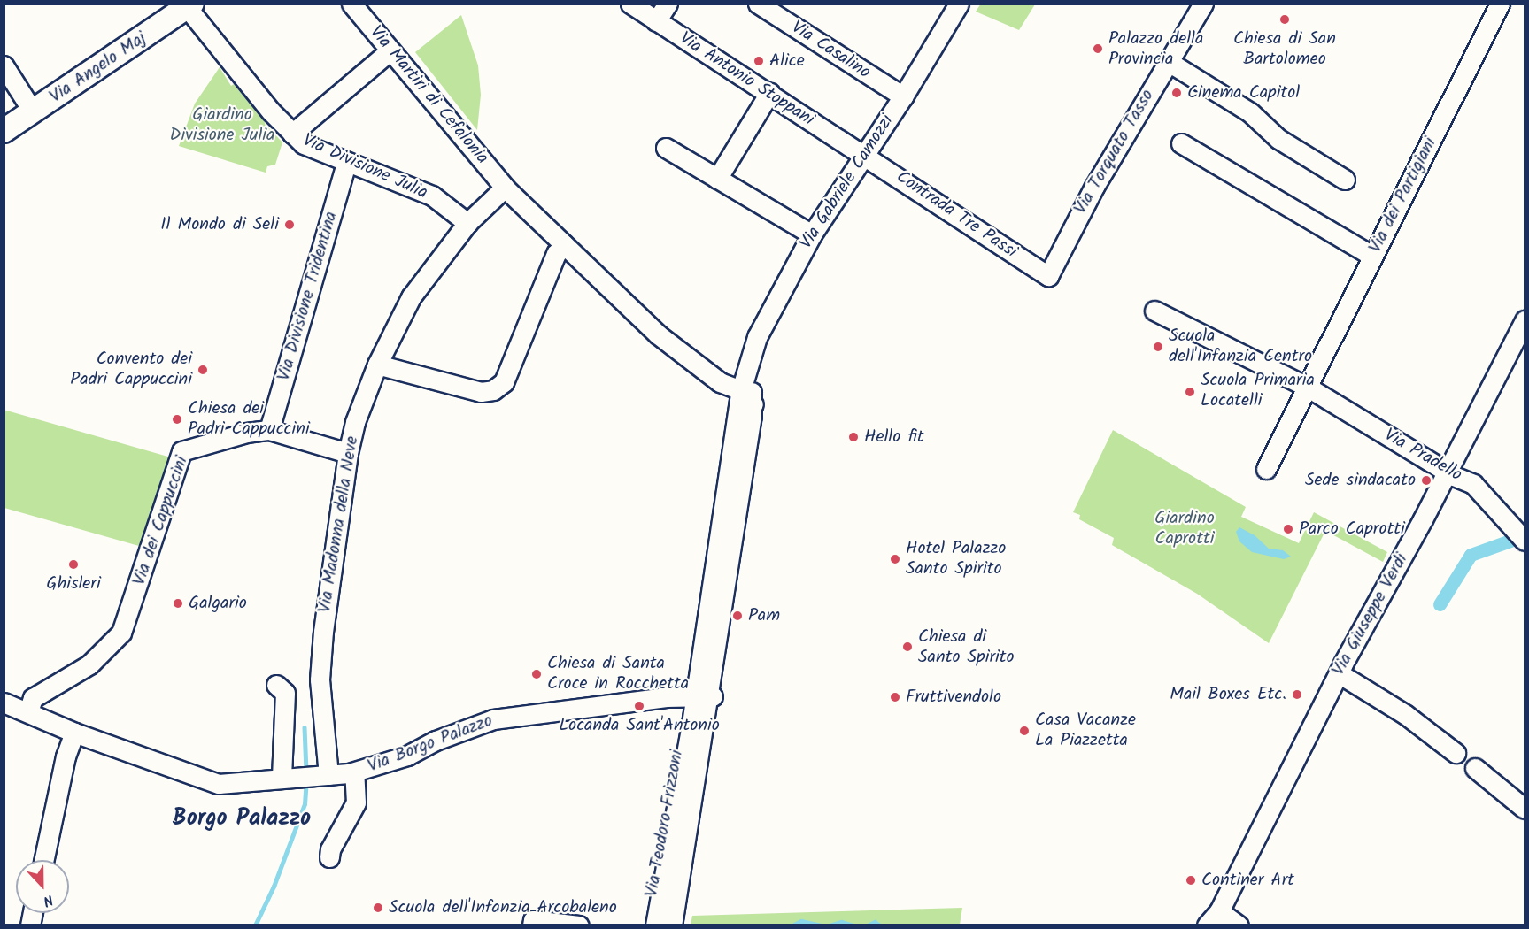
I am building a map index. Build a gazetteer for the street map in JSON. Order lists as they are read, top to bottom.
{
  "streets": {
    "main road": ["Via Angelo Maj"],
    "street": [
      "Via Casalino",
      "Via Antonio Stoppani",
      "Via Martiri di Cefalonia",
      "Via Torquato Tasso",
      "Via Divisione Julia",
      "Via Gabriele Camozzi",
      "Via dei Partigiani",
      "Contrada Tre Passi",
      "Via Divisione Tridentina",
      "Via Pradello",
      "Via dei Cappuccini",
      "Via Madonna della Neve",
      "Via Giuseppe Verdi",
      "Via Borgo Palazzo",
      "Via Teodoro Frizzoni"
    ]
  },
  "crossings": [
    ["Via Casalino", "Via Gabriele Camozzi"],
    ["Via Angelo Maj", "Via Divisione Julia"],
    ["Via Antonio Stoppani", "Via Gabriele Camozzi"],
    ["Via Antonio Stoppani", "Contrada Tre Passi"],
    ["Via Martiri di Cefalonia", "Via Madonna della Neve"],
    ["Via Torquato Tasso", "Contrada Tre Passi"],
    ["Via Divisione Julia", "Via Divisione Tridentina"],
    ["Via Divisione Julia", "Via Madonna della Neve"],
    ["Via Gabriele Camozzi", "Contrada Tre Passi"],
    ["Via Gabriele Camozzi", "Via Borgo Palazzo"],
    ["Via dei Partigiani", "Via Pradello"],
    ["Via Divisione Tridentina", "Via dei Cappuccini"],
    ["Via Pradello", "Via Giuseppe Verdi"],
    ["Via dei Cappuccini", "Via Madonna della Neve"],
    ["Via dei Cappuccini", "Via Borgo Palazzo"],
    ["Via Madonna della Neve", "Via Borgo Palazzo"]
  ],
  "districts": ["Borgo Palazzo"],
  "parks": ["Giardino Divisione Julia", "Giardino Caprotti"],
  "places": [
    "Chiesa di San Bartolomeo",
    "Palazzo della Provincia",
    "Alice",
    "Cinema Capitol",
    "Il Mondo di Seli",
    "Scuola dell'Infanzia Centro",
    "Convento dei Padri Cappuccini",
    "Scuola Primaria Locatelli",
    "Chiesa dei Padri Cappuccini",
    "Hello fit",
    "Sede sindacato",
    "Parco Caprotti",
    "Hotel Palazzo Santo Spirito",
    "Ghisleri",
    "Galgario",
    "Pam",
    "Chiesa di Santo Spirito",
    "Chiesa di Santa Croce in Rocchetta",
    "Mail Boxes Etc.",
    "Fruttivendolo",
    "Locanda Sant'Antonio",
    "Casa Vacanze La Piazzetta",
    "Continer Art",
    "Scuola dell'Infanzia Arcobaleno"
  ],
  "north": "bottom"
}
